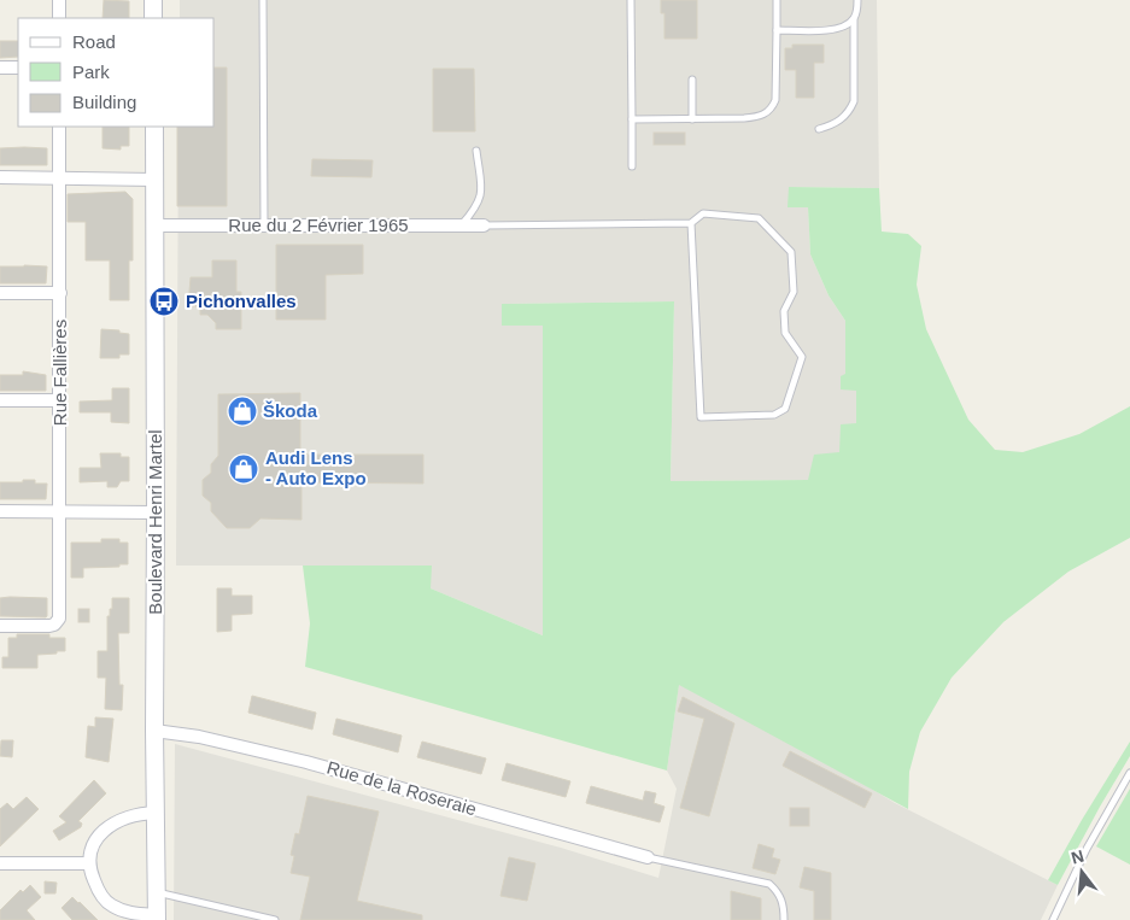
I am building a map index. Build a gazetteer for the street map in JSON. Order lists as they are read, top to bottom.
{
  "streets": {
    "street": [
      "Rue du 2 Février 1965",
      "Rue Fallières",
      "Boulevard Henri Martel",
      "Rue de la Roseraie"
    ]
  },
  "crossings": [
    ["Rue du 2 Février 1965", "Boulevard Henri Martel"],
    ["Boulevard Henri Martel", "Rue de la Roseraie"]
  ],
  "places": {
    "bus stop": ["Pichonvalles"],
    "shop": ["Škoda", "Audi Lens - Auto Expo"]
  },
  "legend": ["Road", "Park", "Building"],
  "north": "top"
}
